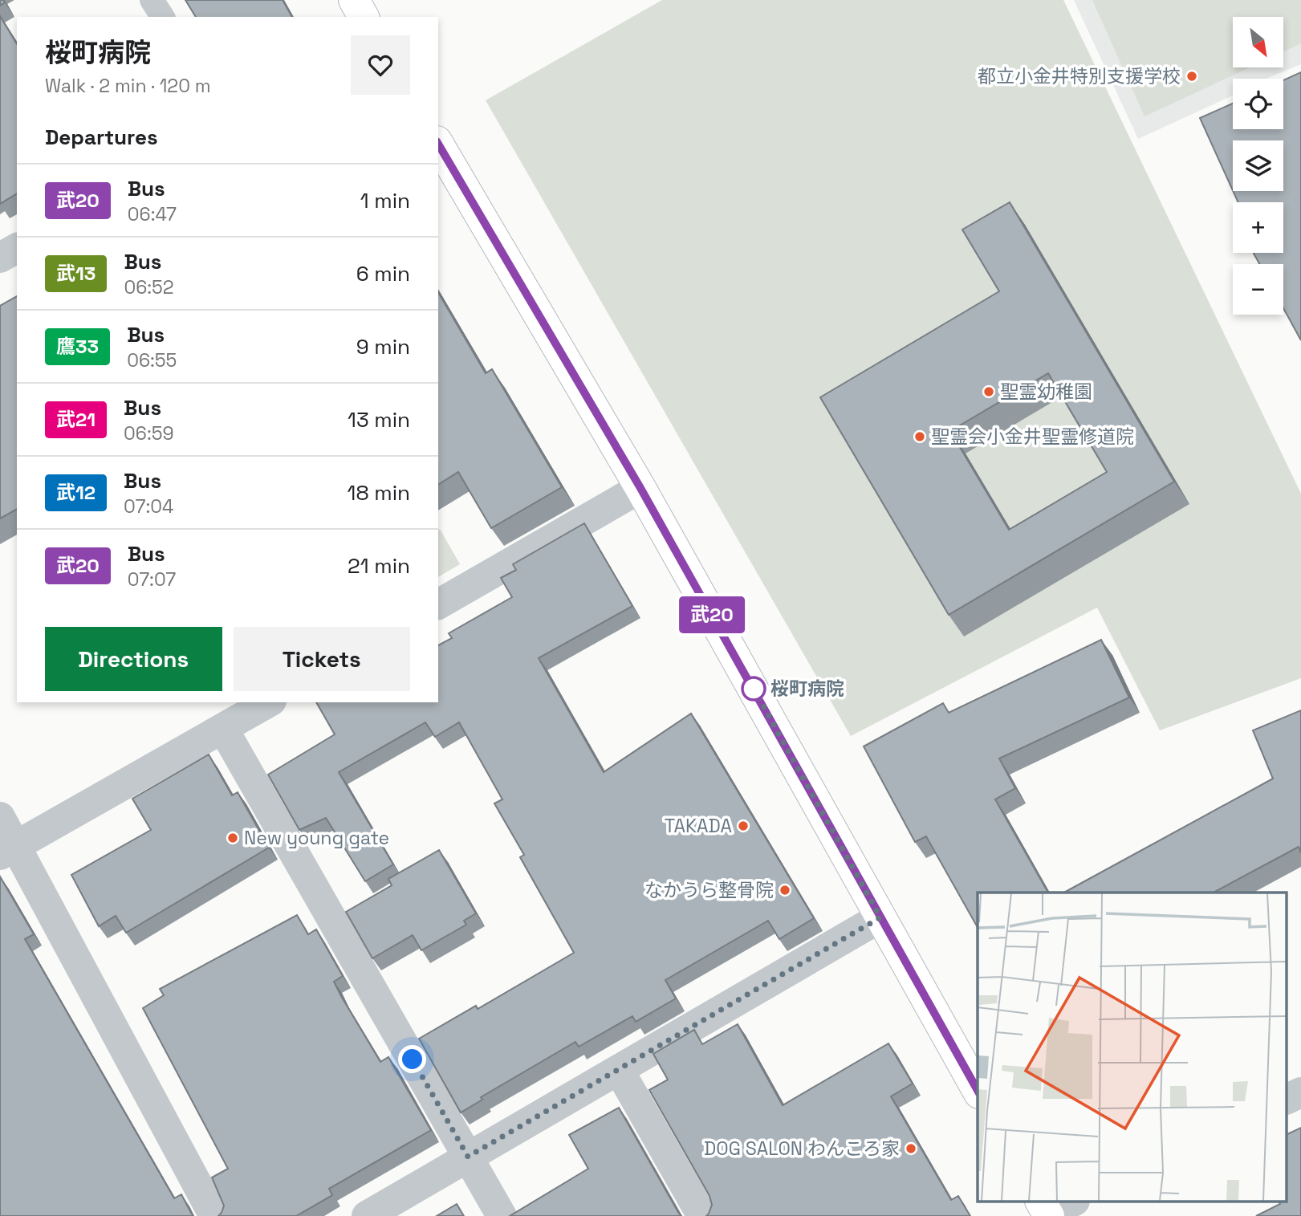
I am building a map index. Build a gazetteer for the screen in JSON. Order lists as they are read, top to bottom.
{
  "places": [
    "都立小金井特別支援学校",
    "聖霊幼稚園",
    "聖霊会小金井聖霊修道院",
    "桜町病院",
    "TAKADA",
    "New young gate",
    "なかうら整骨院",
    "DOG SALON わんころ家"
  ],
  "lines": ["bus line 武20"],
  "north": "bottom right",
  "page": {
    "on_map": "武20",
    "map_buttons": ["+", "−"],
    "heading": [
      ["桜町病院", "Walk · 2 min · 120 m"],
      "Departures"
    ],
    "list": [
      {
        "mark": "武20",
        "name": "Bus",
        "note": "06:47",
        "value": "1 min"
      },
      {
        "mark": "武13",
        "name": "Bus",
        "note": "06:52",
        "value": "6 min"
      },
      {
        "mark": "鷹33",
        "name": "Bus",
        "note": "06:55",
        "value": "9 min"
      },
      {
        "mark": "武21",
        "name": "Bus",
        "note": "06:59",
        "value": "13 min"
      },
      {
        "mark": "武12",
        "name": "Bus",
        "note": "07:04",
        "value": "18 min"
      },
      {
        "mark": "武20",
        "name": "Bus",
        "note": "07:07",
        "value": "21 min"
      }
    ],
    "buttons": ["Directions", "Tickets"]
  }
}
